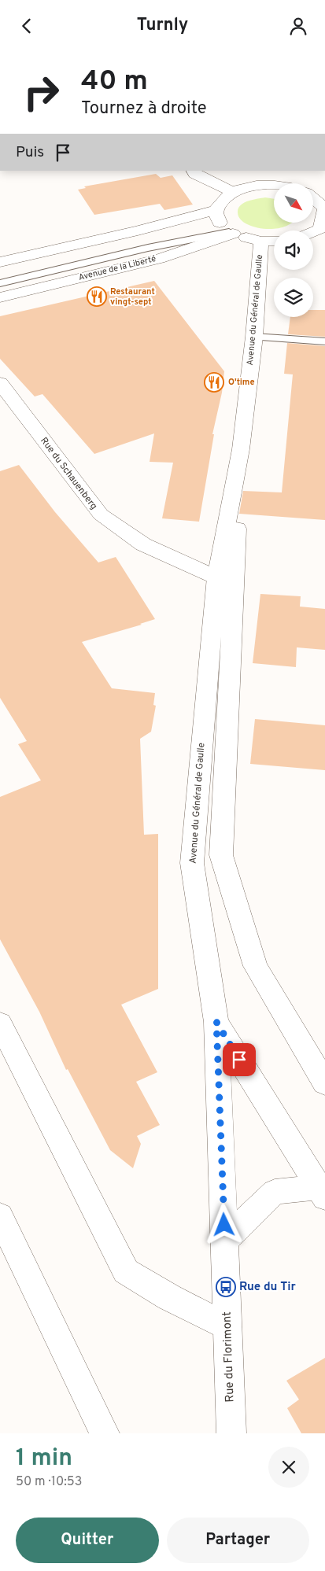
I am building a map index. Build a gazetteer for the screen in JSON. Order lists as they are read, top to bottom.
{
  "streets": {
    "main road": [
      "Avenue de la Liberté",
      "Avenue du Général de Gaulle",
      "Rue du Schauenberg",
      "Rue du Florimont"
    ]
  },
  "crossings": [
    ["Avenue du Général de Gaulle", "Rue du Schauenberg"],
    ["Avenue du Général de Gaulle", "Rue du Florimont"]
  ],
  "places": {
    "restaurant": ["Restaurant vingt-sept", "O'time"],
    "bus stop": ["Rue du Tir"]
  },
  "north": "bottom right",
  "page": {
    "header": "Turnly",
    "turn": ["40 m", "Tournez à droite"],
    "then": "Puis",
    "heading": ["1 min", "50 m · 10:53"],
    "buttons": ["Quitter", "Partager"]
  }
}
